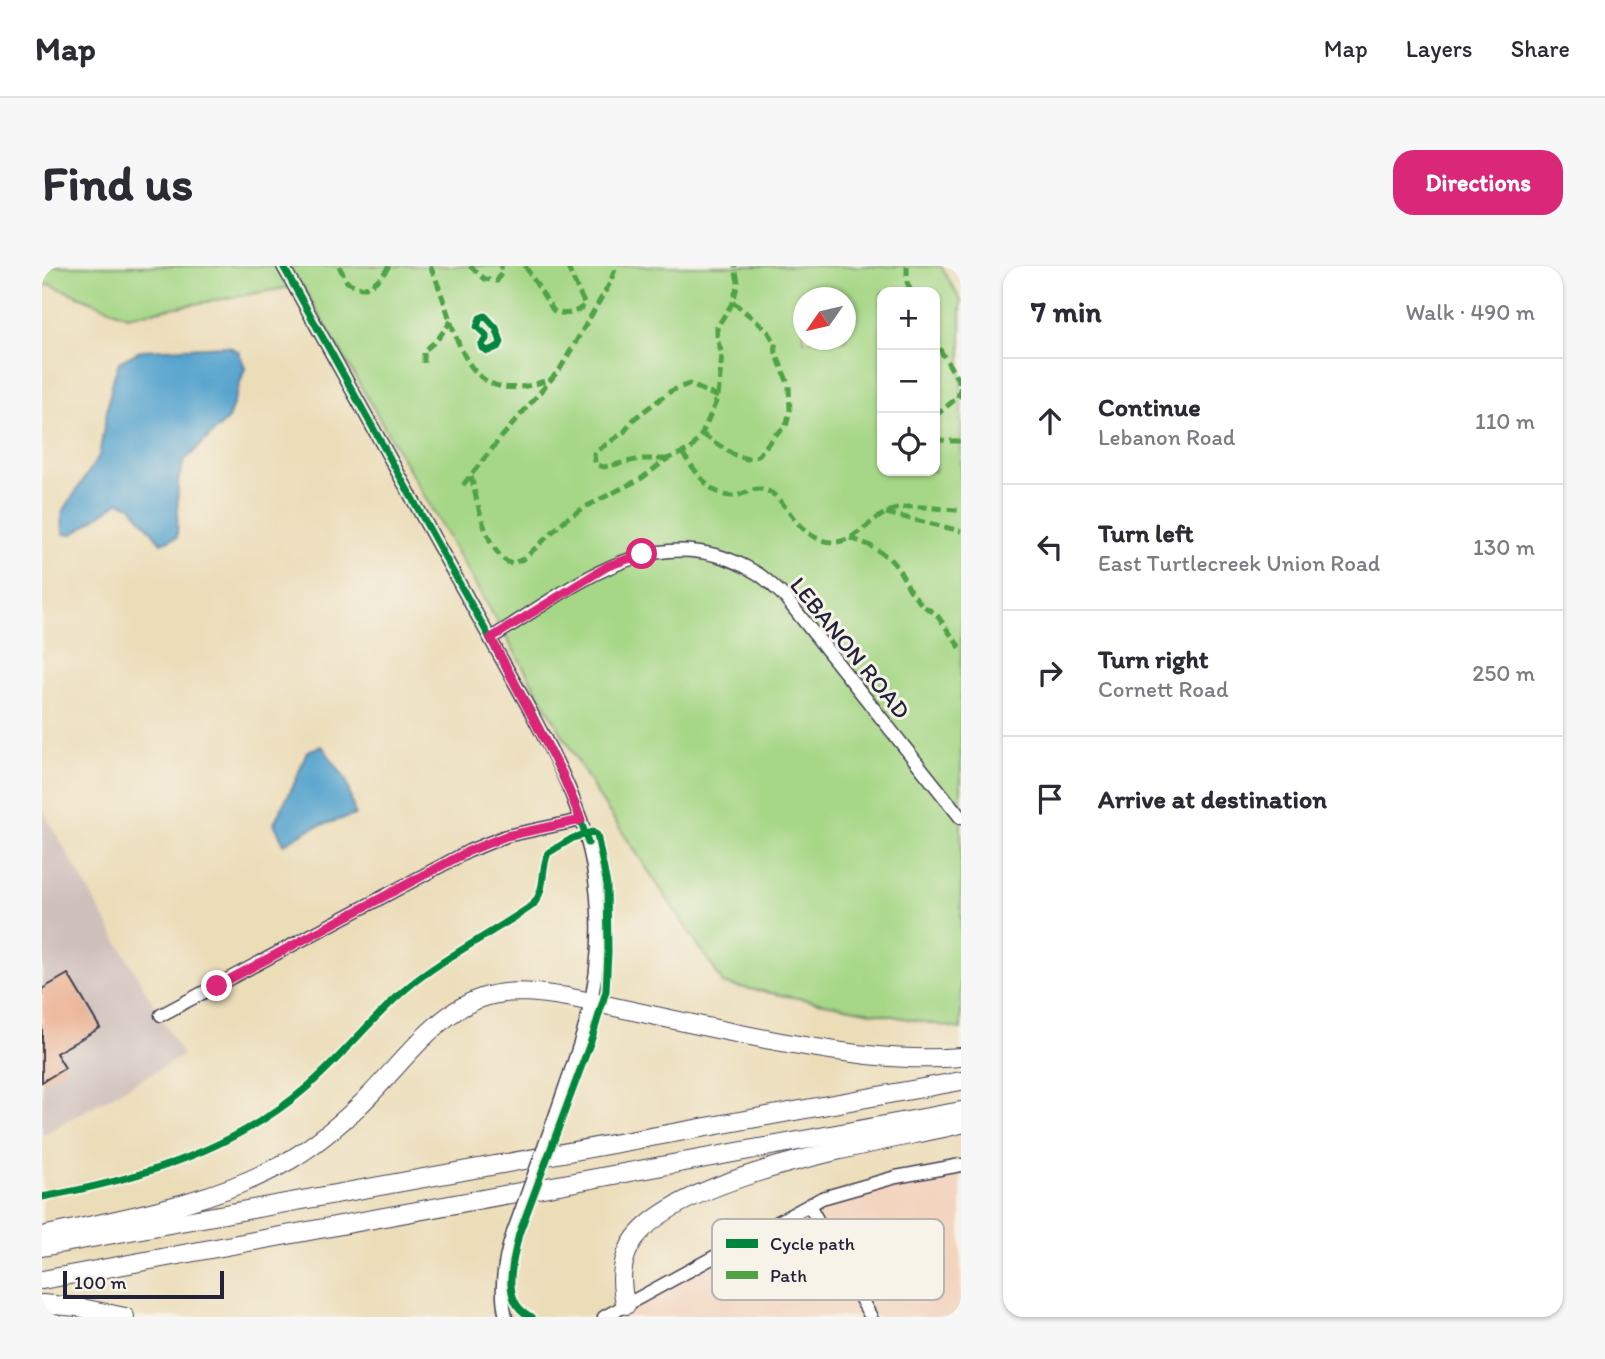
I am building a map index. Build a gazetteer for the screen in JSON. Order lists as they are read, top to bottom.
{
  "streets": {
    "street": ["LEBANON ROAD"]
  },
  "legend": ["Cycle path", "Path"],
  "scale_bar": "100 m",
  "north": "bottom left",
  "page": {
    "header": "Map",
    "nav": ["Map", "Layers", "Share"],
    "buttons": "Directions",
    "title": "Find us",
    "heading": ["7 min", "Walk · 490 m"],
    "map_buttons": ["+", "−"],
    "list": [
      ["Continue", "Lebanon Road", "110 m"],
      ["Turn left", "East Turtlecreek Union Road", "130 m"],
      ["Turn right", "Cornett Road", "250 m"],
      "Arrive at destination"
    ],
    "scale": "100 m"
  }
}
